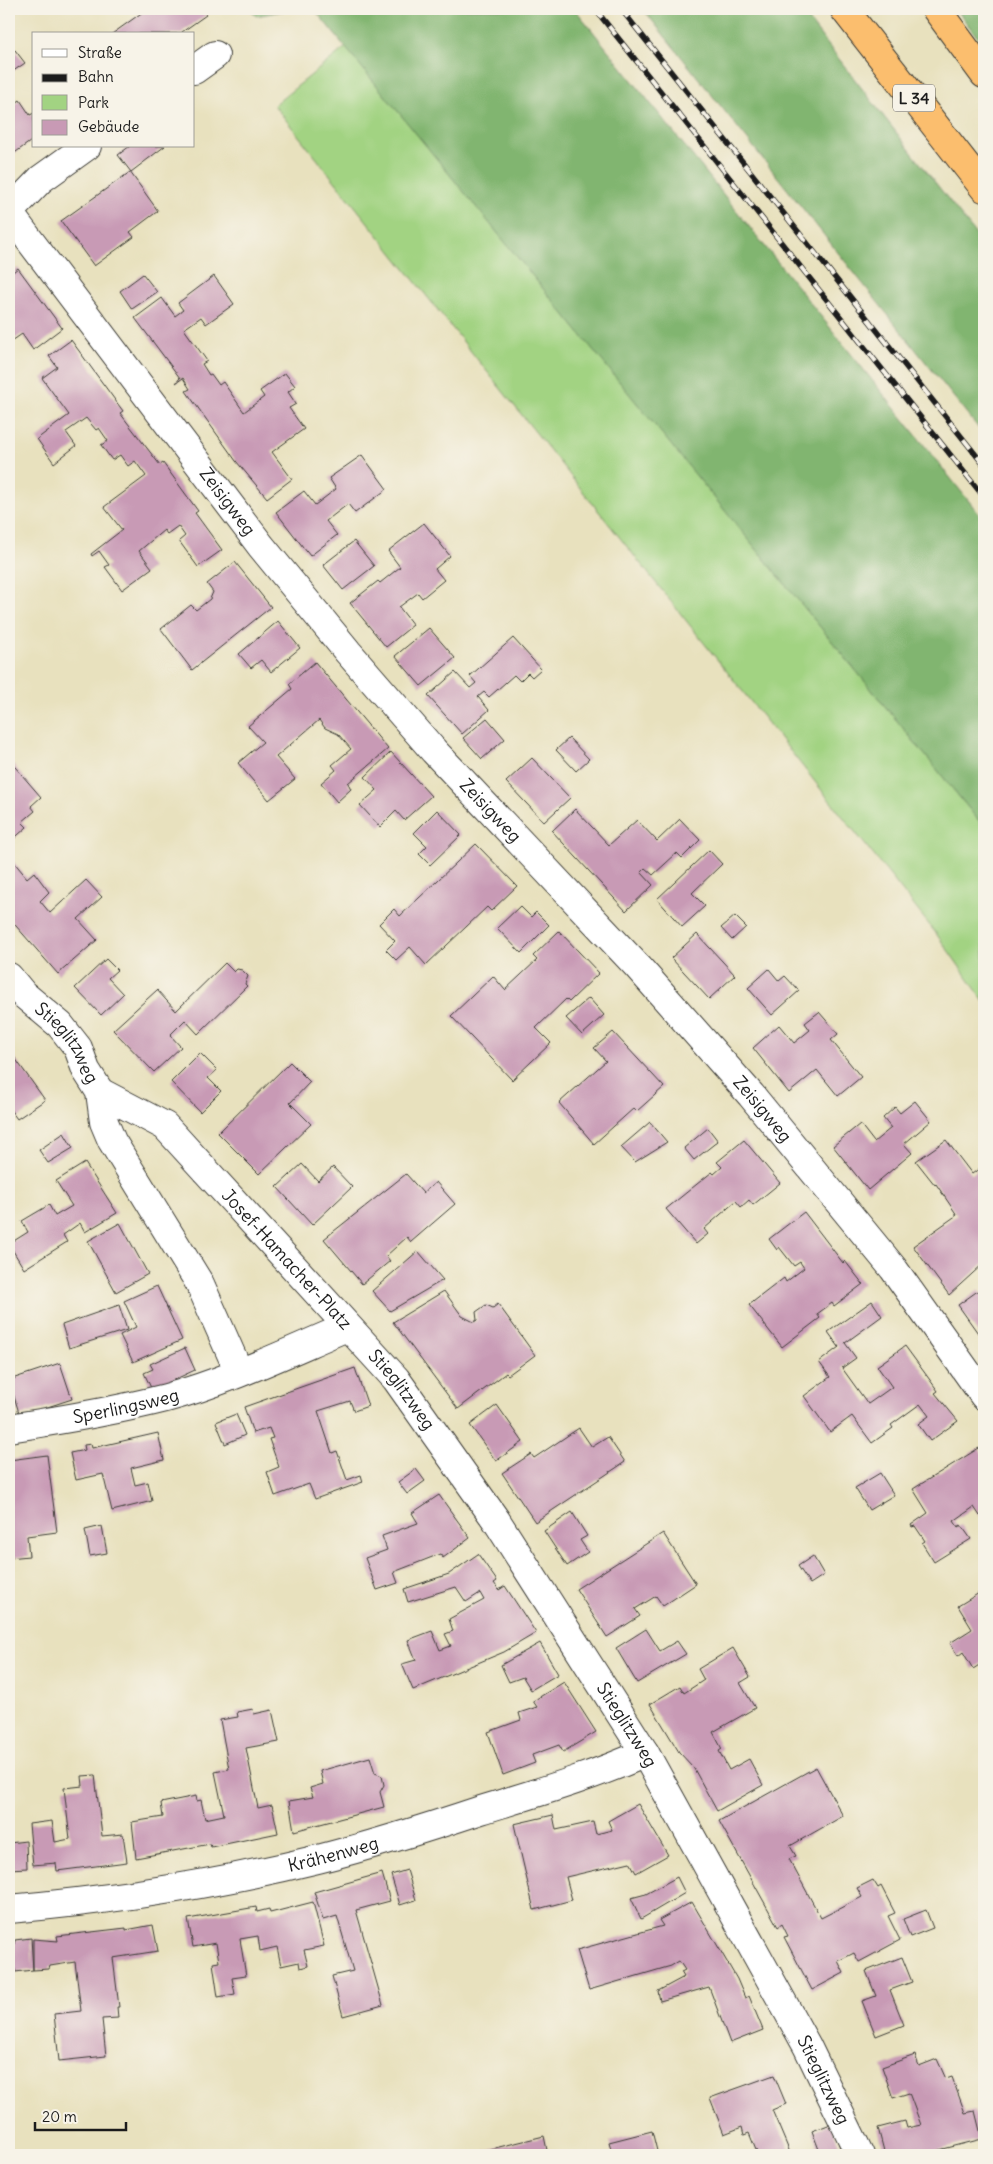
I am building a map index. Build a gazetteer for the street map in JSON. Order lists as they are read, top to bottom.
{
  "streets": {
    "highway": ["L 34"],
    "street": [
      "Zeisigweg",
      "Stieglitzweg",
      "Josef-Hamacher-Platz",
      "Sperlingsweg",
      "Krähenweg"
    ]
  },
  "crossings": [
    ["Stieglitzweg", "Josef-Hamacher-Platz"],
    ["Stieglitzweg", "Krähenweg"],
    ["Josef-Hamacher-Platz", "Sperlingsweg"]
  ],
  "legend": [
    "Straße",
    "Bahn",
    "Park",
    "Gebäude"
  ],
  "scale_bar": "20 m"
}
